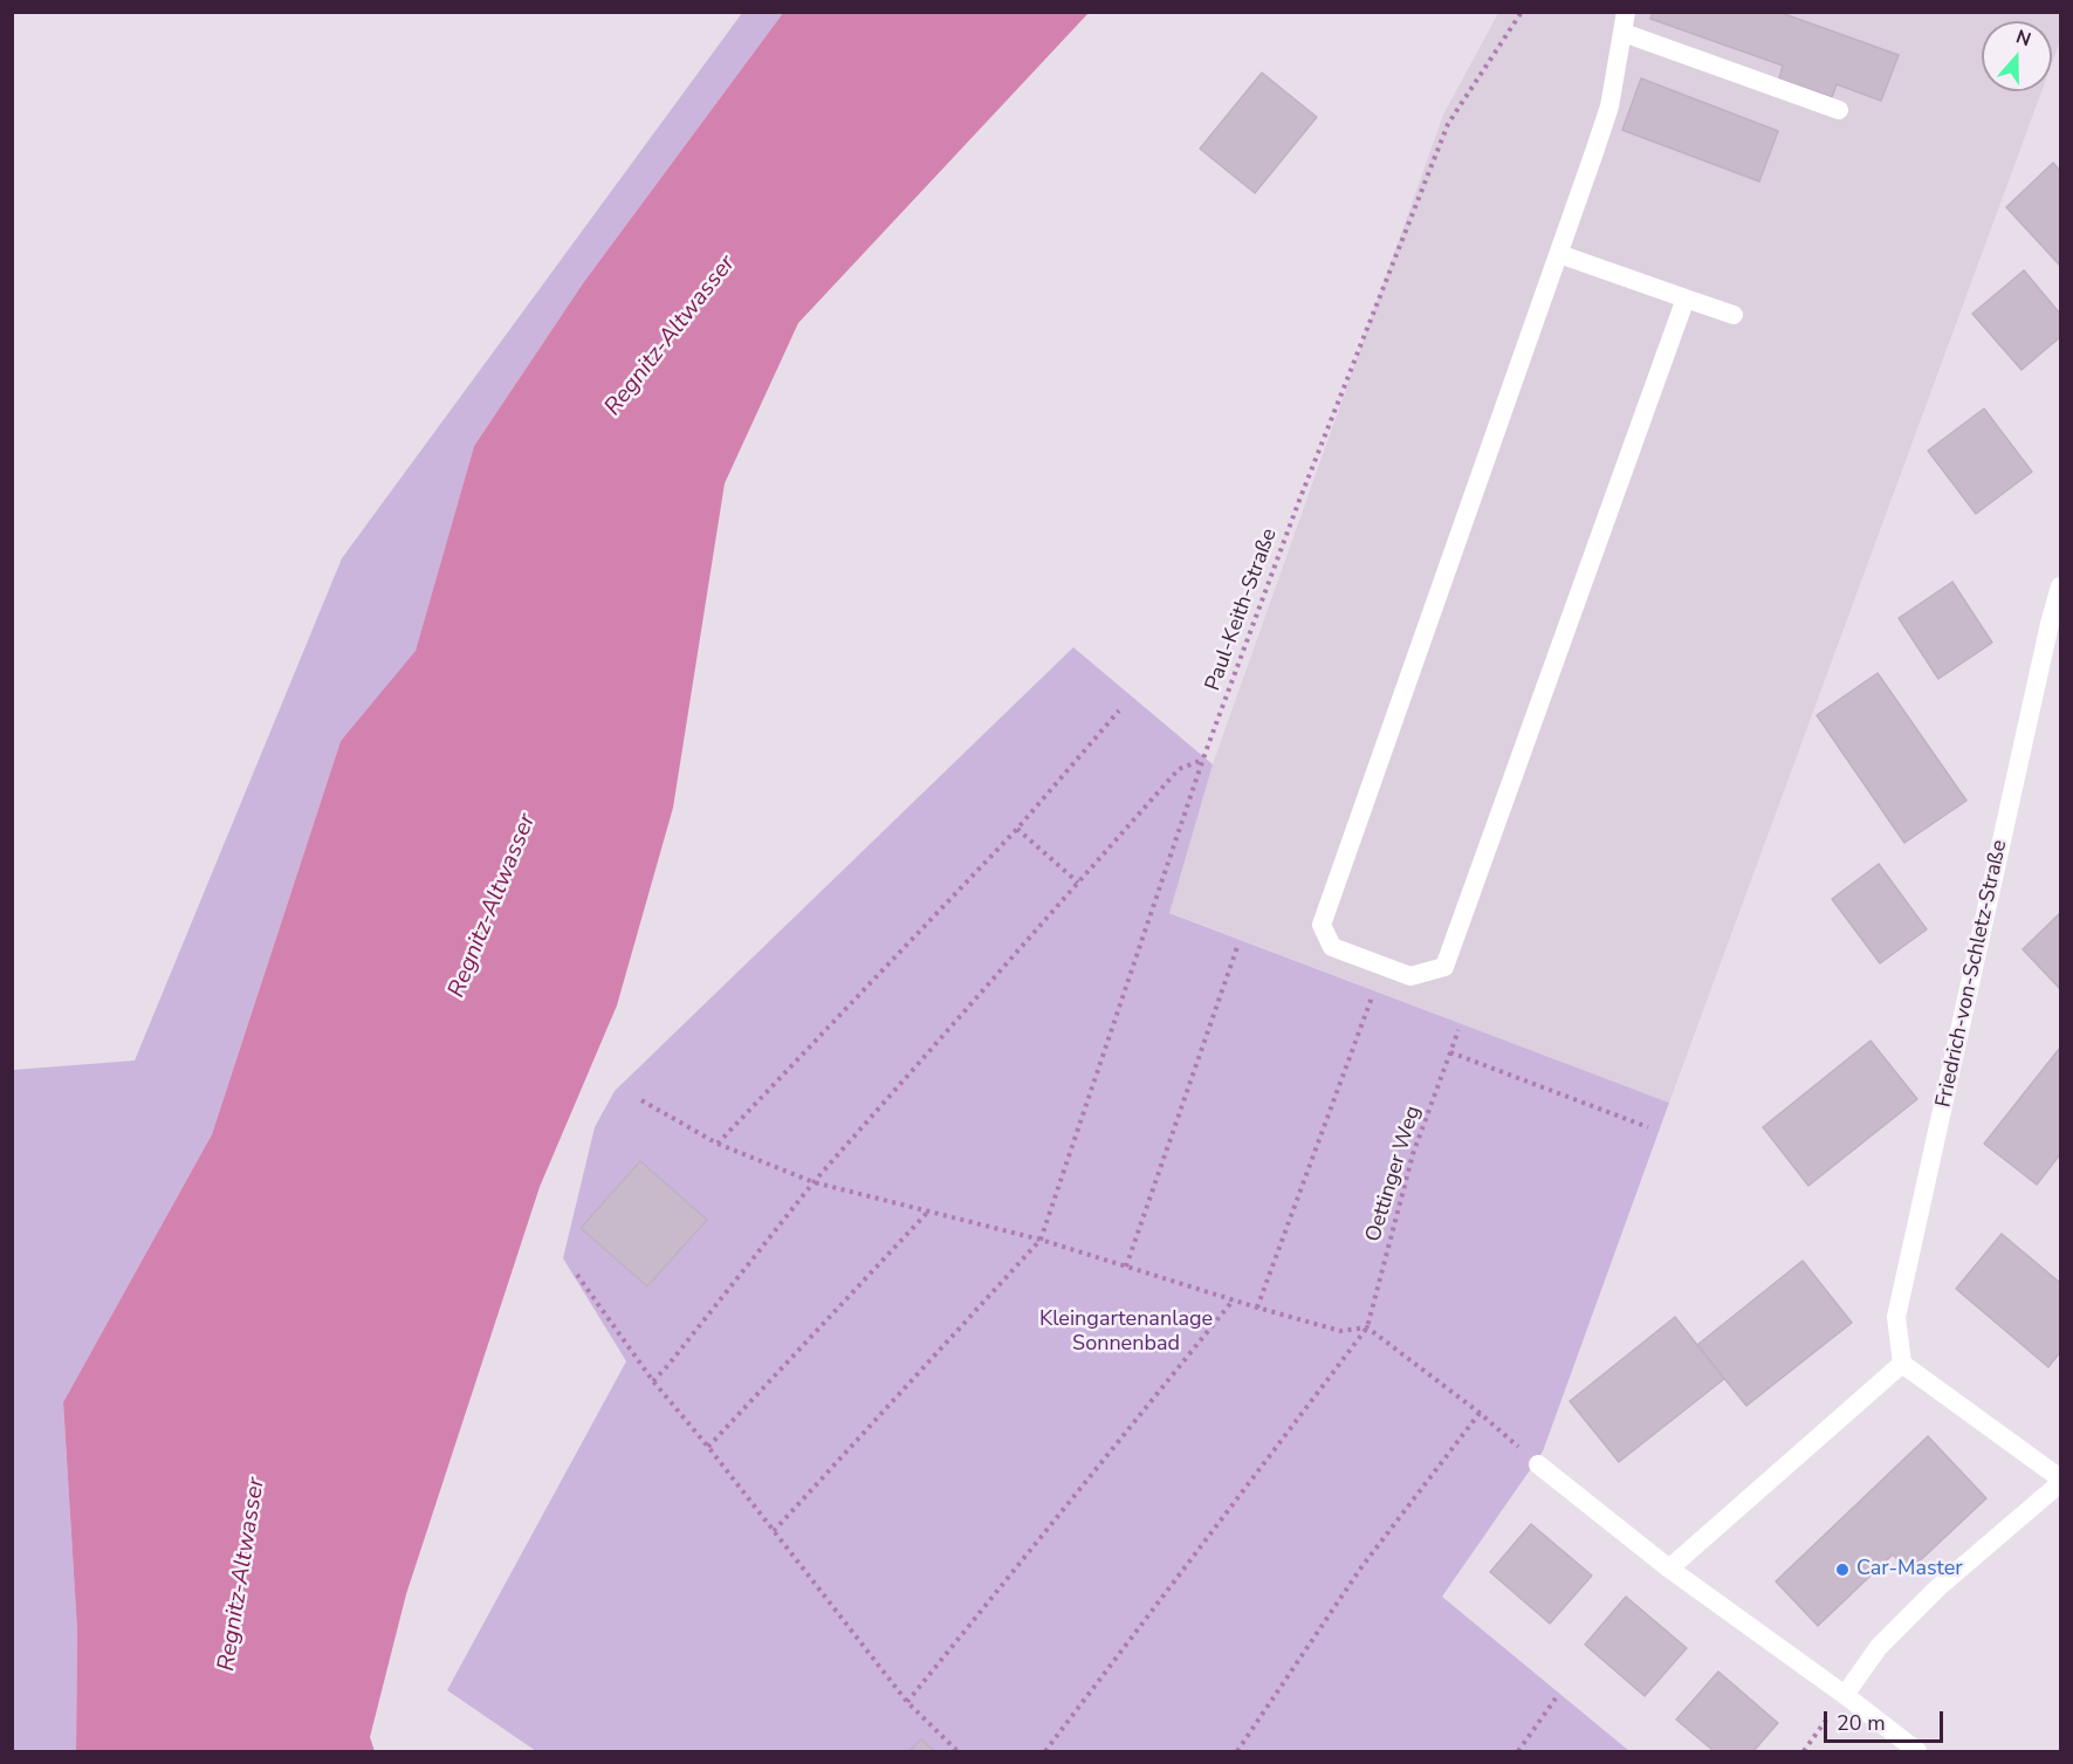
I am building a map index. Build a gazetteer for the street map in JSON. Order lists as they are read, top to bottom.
{
  "streets": {
    "street": ["Friedrich-von-Schletz-Straße"],
    "path": ["Paul-Keith-Straße", "Oettinger Weg"]
  },
  "water": ["Regnitz-Altwasser"],
  "parks": ["Kleingartenanlage Sonnenbad"],
  "places": ["Car-Master"],
  "scale_bar": "20 m",
  "north": "top"
}
